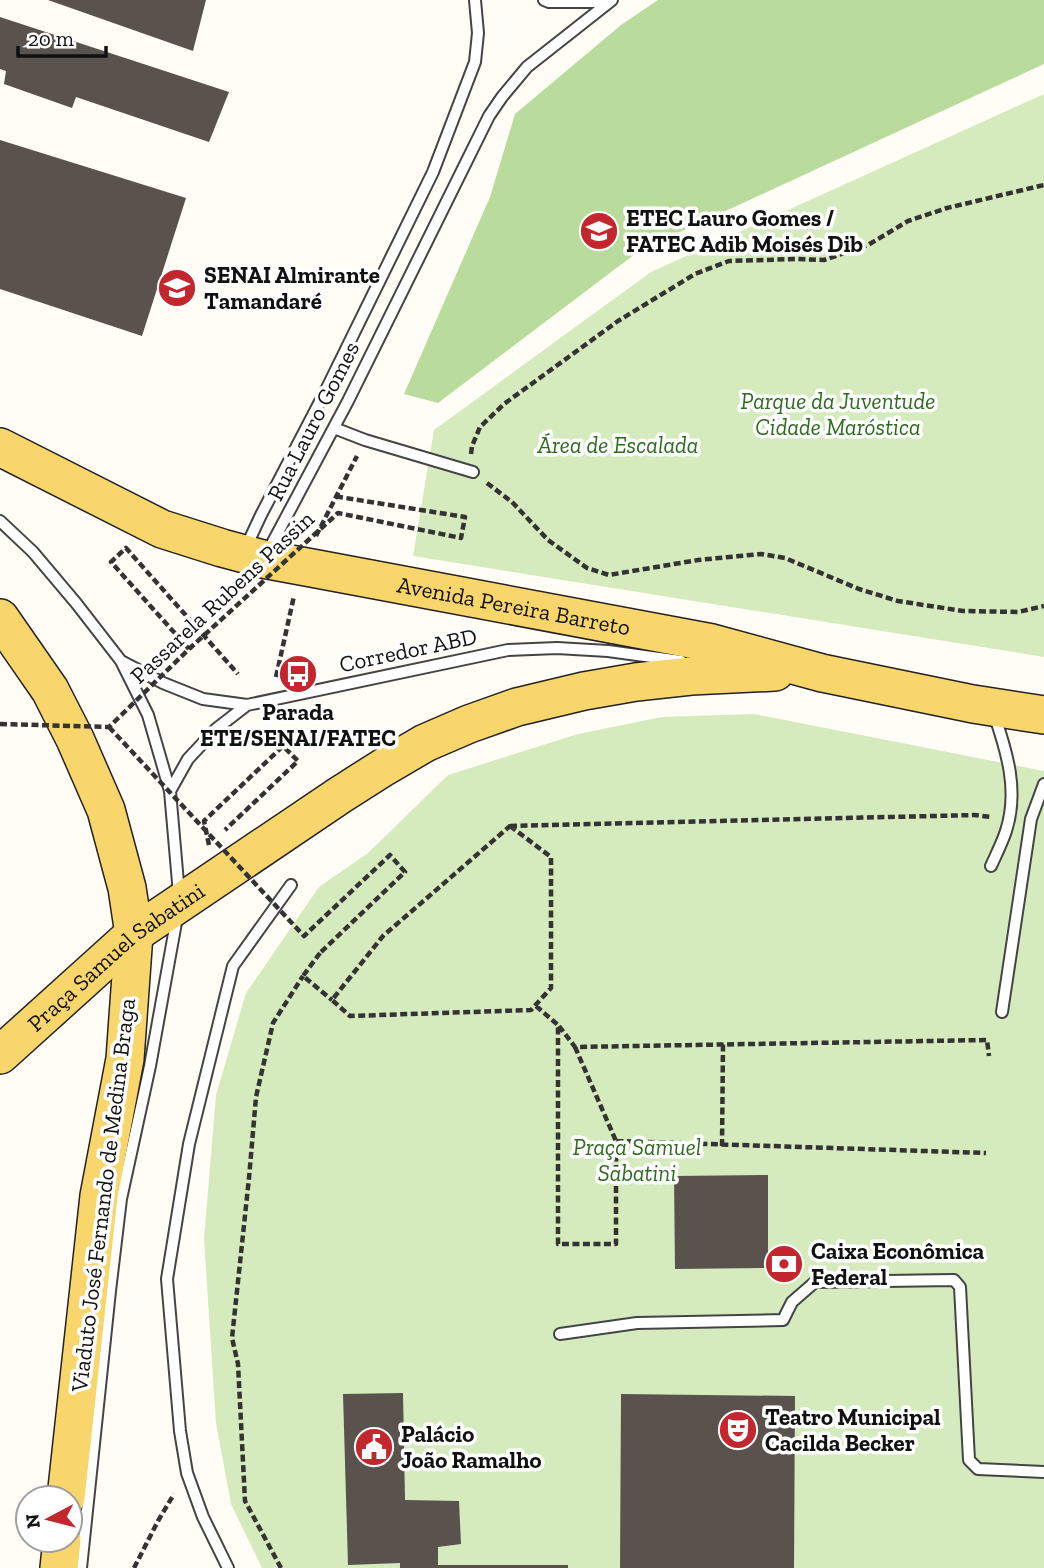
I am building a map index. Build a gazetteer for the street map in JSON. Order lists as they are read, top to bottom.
{
  "streets": {
    "main road": ["Avenida Pereira Barreto", "Praça Samuel Sabatini", "Viaduto José Fernando de Medina Braga"],
    "lane": ["Rua Lauro Gomes", "Corredor ABD"],
    "path": ["Passarela Rubens Passin"]
  },
  "crossings": [
    ["Rua Lauro Gomes", "Avenida Pereira Barreto"],
    ["Avenida Pereira Barreto", "Praça Samuel Sabatini"],
    ["Corredor ABD", "Praça Samuel Sabatini"],
    ["Corredor ABD", "Viaduto José Fernando de Medina Braga"],
    ["Praça Samuel Sabatini", "Viaduto José Fernando de Medina Braga"]
  ],
  "parks": ["Parque da Juventude Cidade Maróstica", "Área de Escalada", "Praça Samuel Sabatini"],
  "places": {
    "school or university": ["ETEC Lauro Gomes / FATEC Adib Moisés Dib", "SENAI Almirante Tamandaré"],
    "bus stop": ["Parada ETE/SENAI/FATEC"],
    "bank": ["Caixa Econômica Federal"],
    "theatre": ["Teatro Municipal Cacilda Becker"],
    "public building": ["Palácio João Ramalho"]
  },
  "scale_bar": "20 m",
  "north": "left"
}
